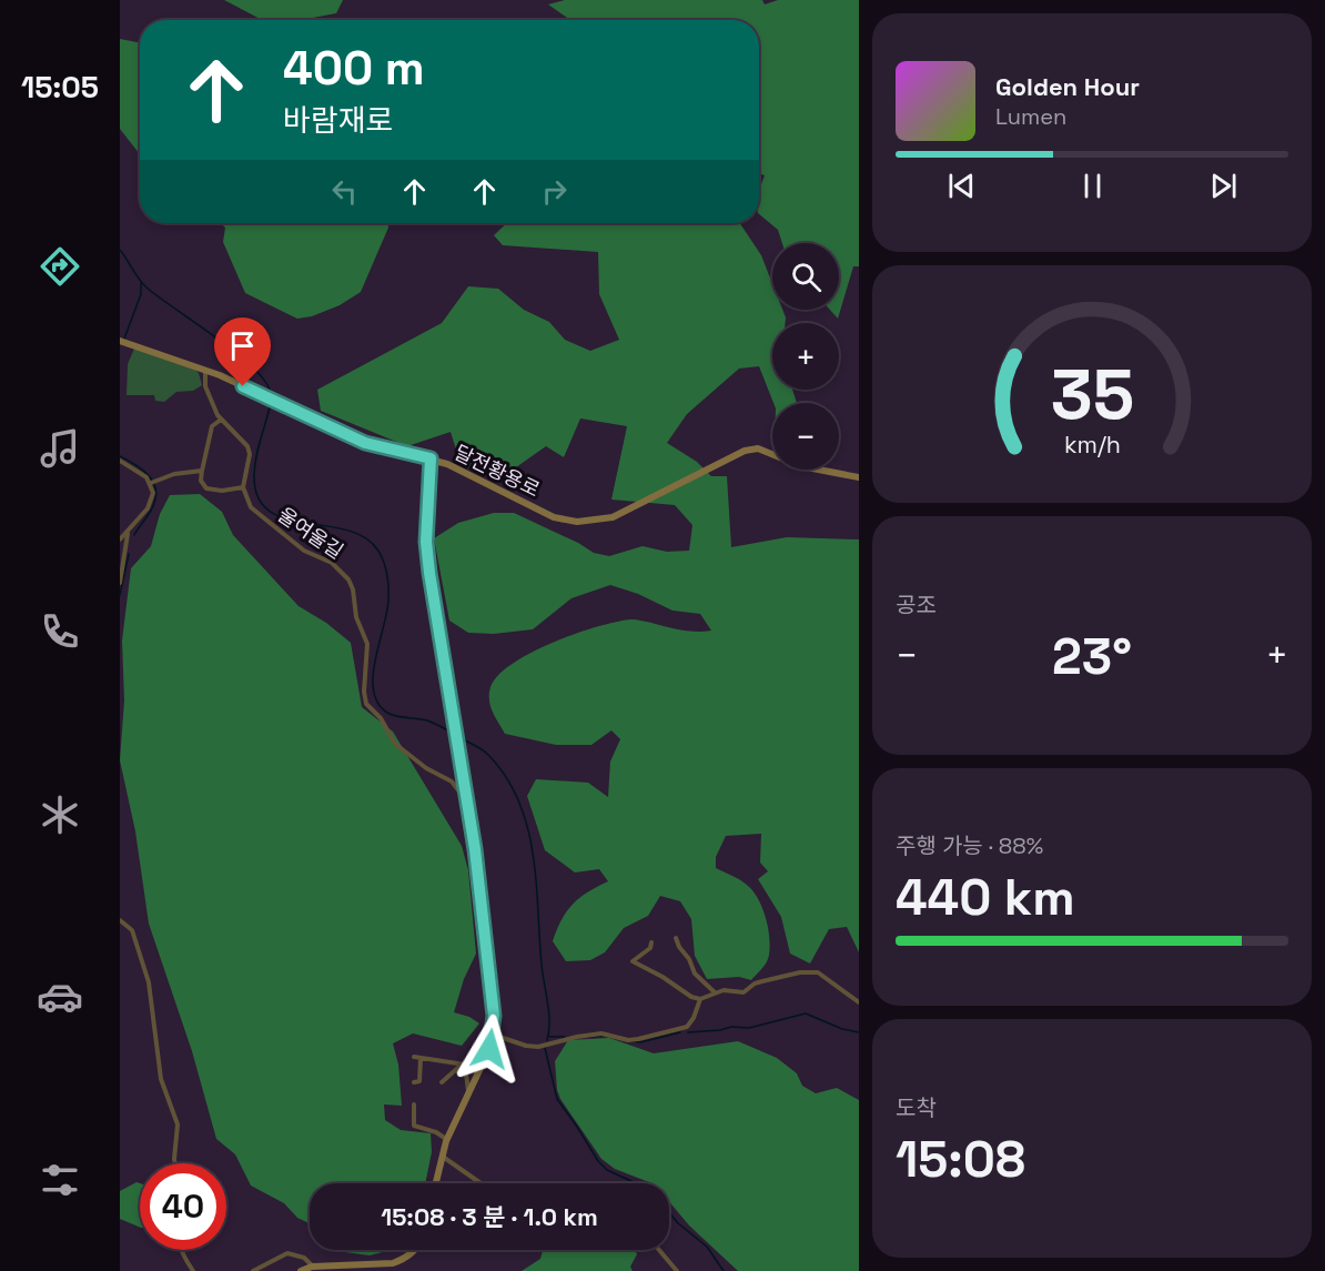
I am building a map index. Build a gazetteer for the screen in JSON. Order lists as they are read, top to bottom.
{
  "streets": {
    "street": ["달전황용로", "울여울길"]
  },
  "page": {
    "tabs": "15:05",
    "turn": ["400 m", "바람재로"],
    "song": ["Golden Hour", "Lumen"],
    "map_buttons": ["+", "−"],
    "tile": [
      "공조",
      ["주행 가능 · 88%", "440 km"],
      ["도착", "15:08"]
    ],
    "heat": ["−", "23°", "+"],
    "limit": "40",
    "trip": "15:08 · 3 분 · 1.0 km",
    "gauge": ["35", "km/h"]
  }
}
